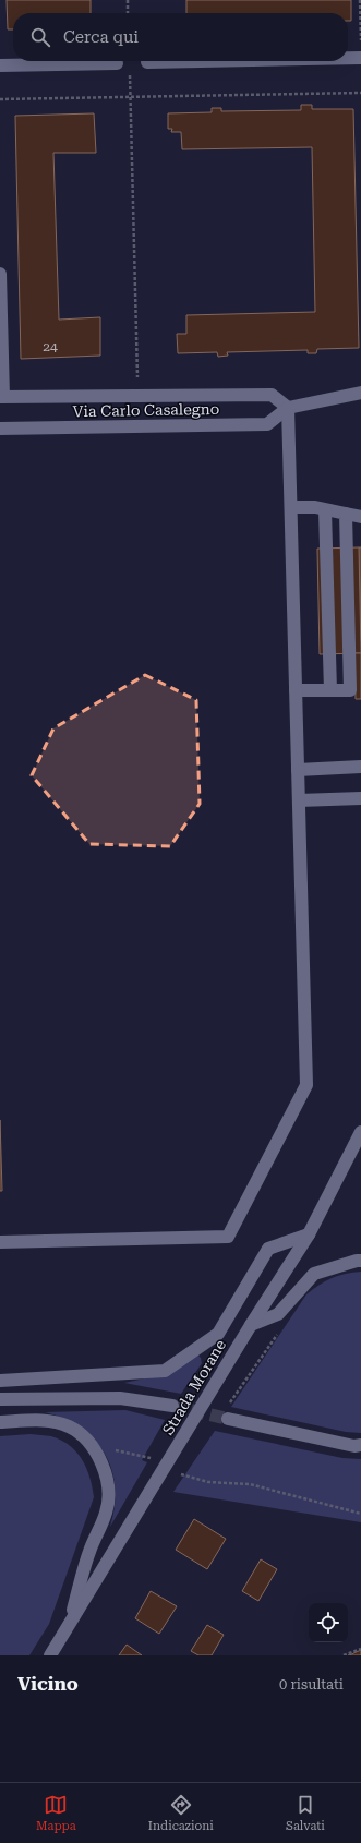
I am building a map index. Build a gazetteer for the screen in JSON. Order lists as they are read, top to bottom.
{
  "streets": {
    "street": ["Via Carlo Casalegno", "Strada Morane"]
  },
  "house_numbers": ["24"],
  "page": {
    "search": "Cerca qui",
    "heading": ["Vicino", "0 risultati"],
    "nav": ["Mappa", "Indicazioni", "Salvati"]
  }
}
